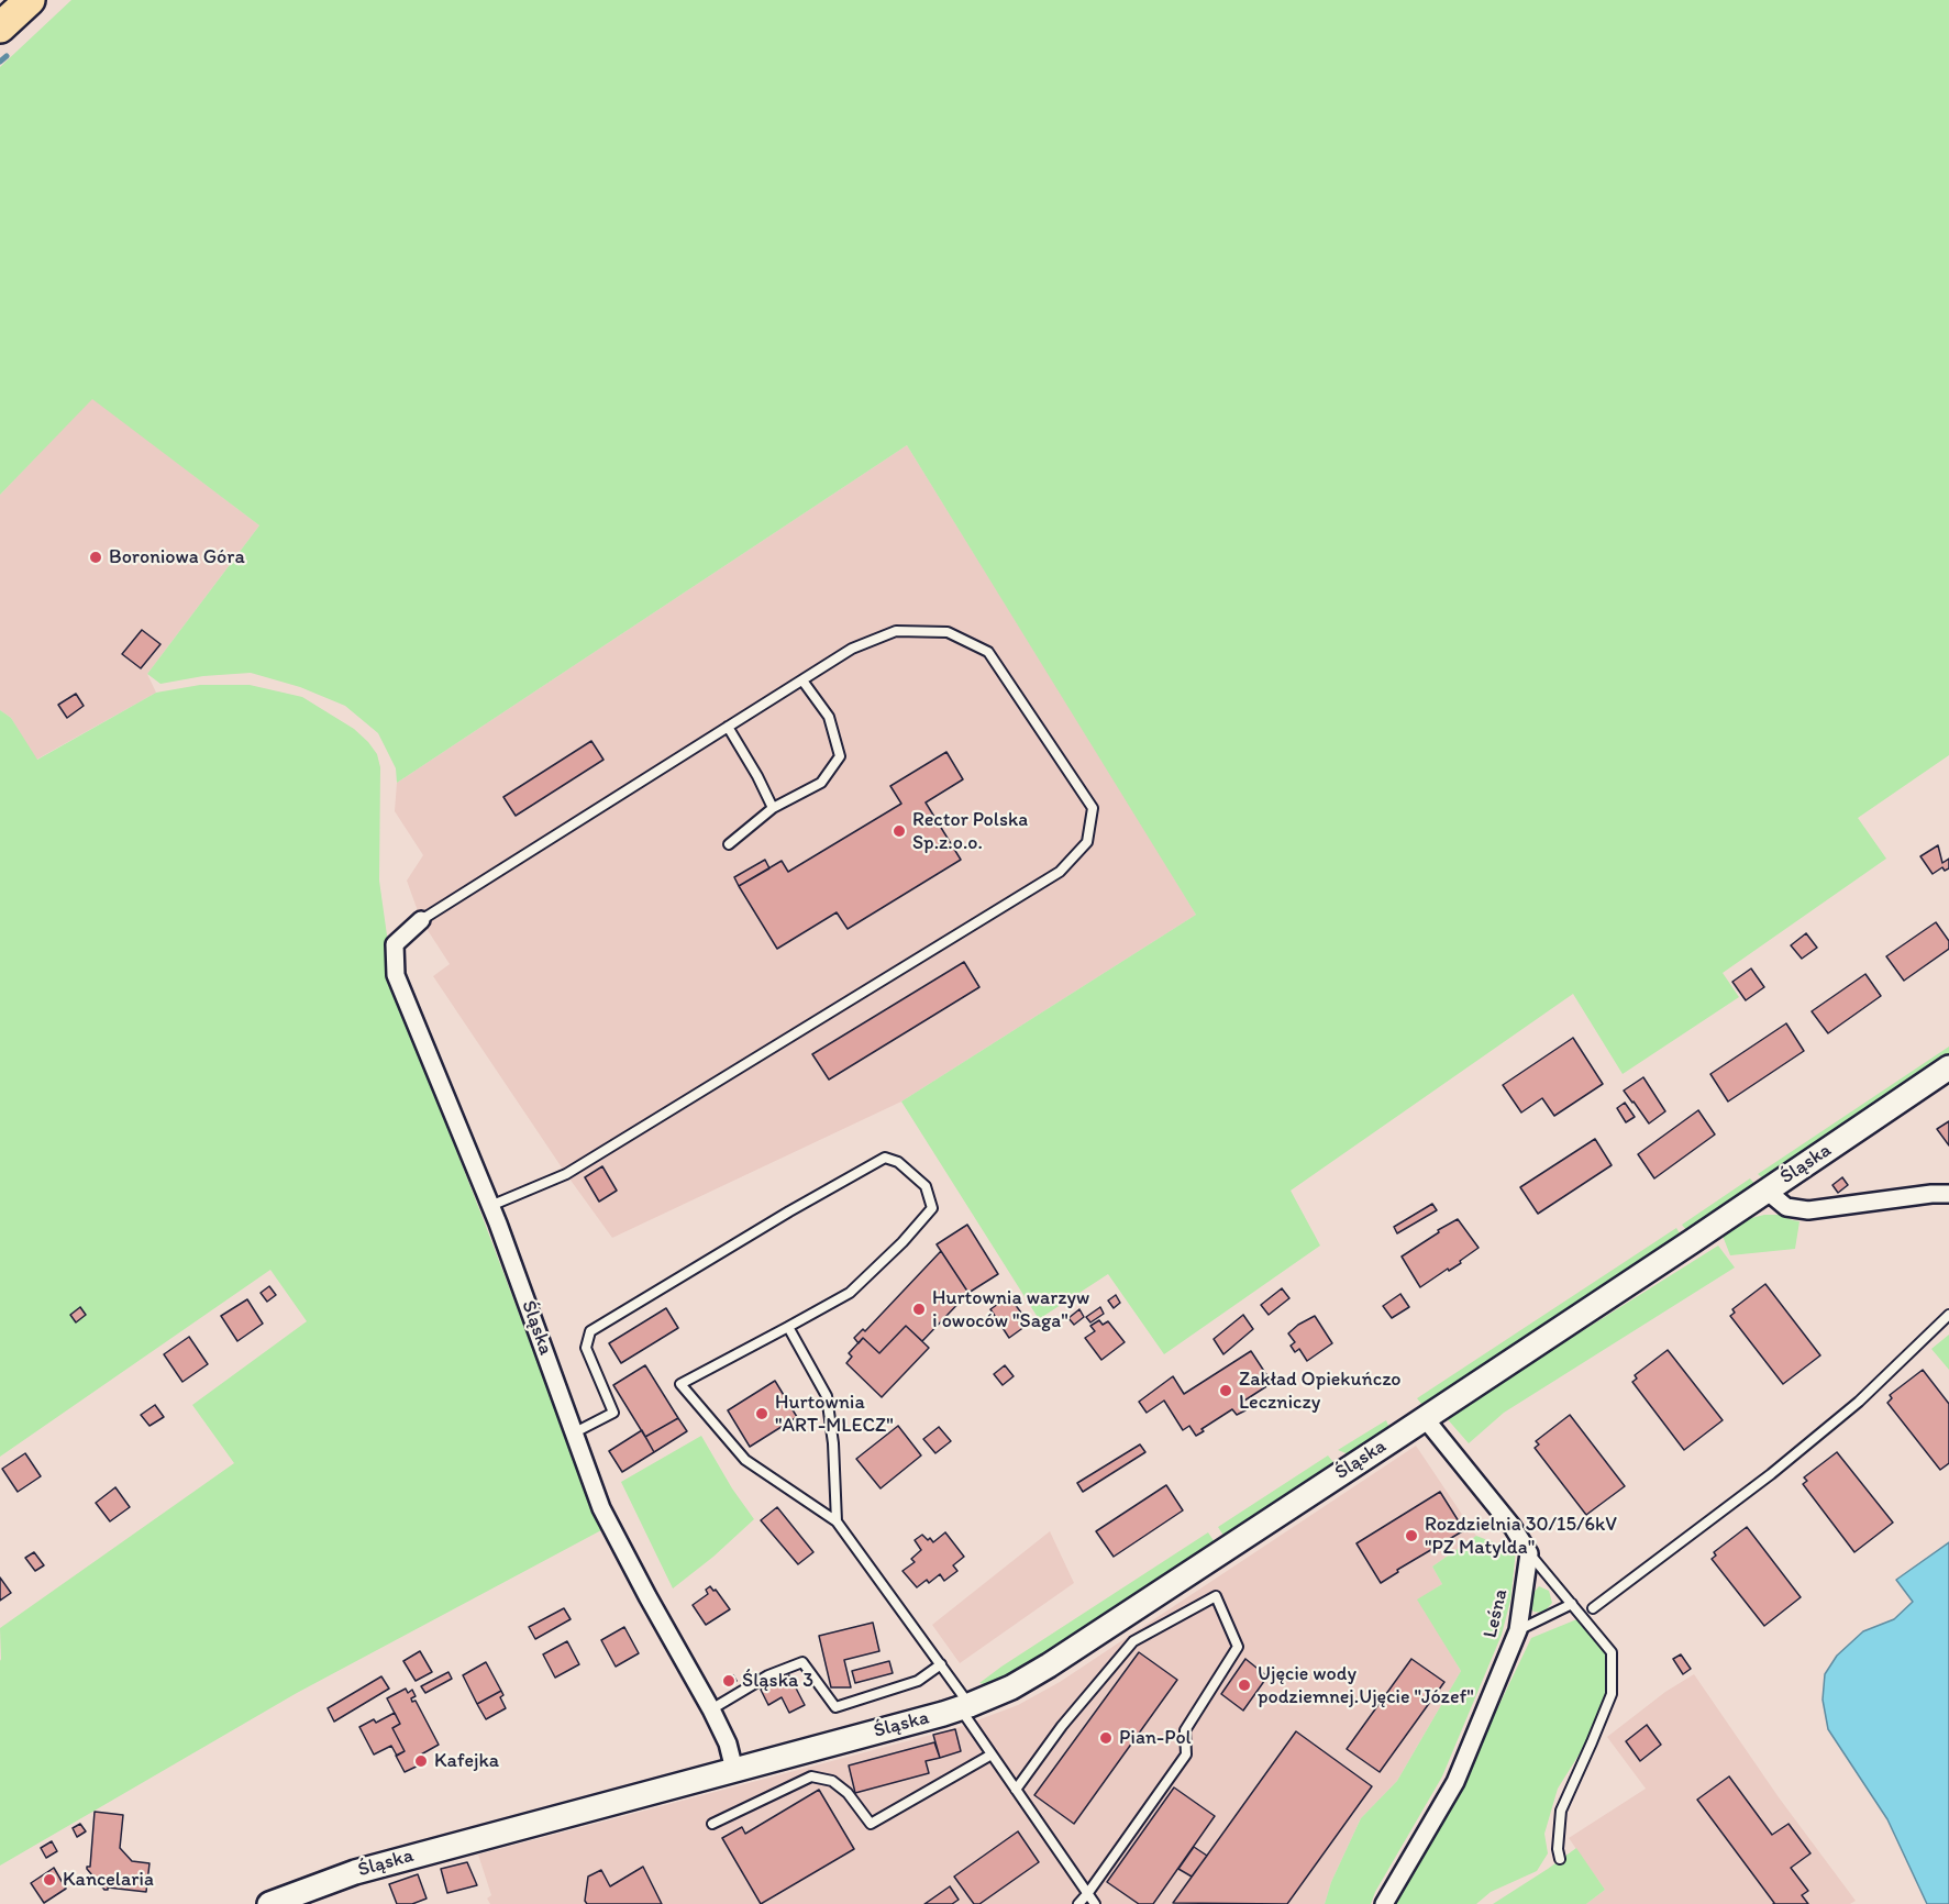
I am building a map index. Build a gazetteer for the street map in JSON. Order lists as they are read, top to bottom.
{
  "streets": {
    "main road": ["Śląska"],
    "street": ["Leśna"]
  },
  "places": [
    "Boroniowa Góra",
    "Rector Polska Sp.z.o.o.",
    "Hurtownia warzyw i owoców \"Saga\"",
    "Zakład Opiekuńczo Leczniczy",
    "Hurtownia \"ART-MLECZ\"",
    "Rozdzielnia 30/15/6kV \"PZ Matylda\"",
    "Śląska 3",
    "Ujęcie wody podziemnej.Ujęcie \"Józef\"",
    "Pian-Pol",
    "Kafejka",
    "Kancelaria"
  ]
}
